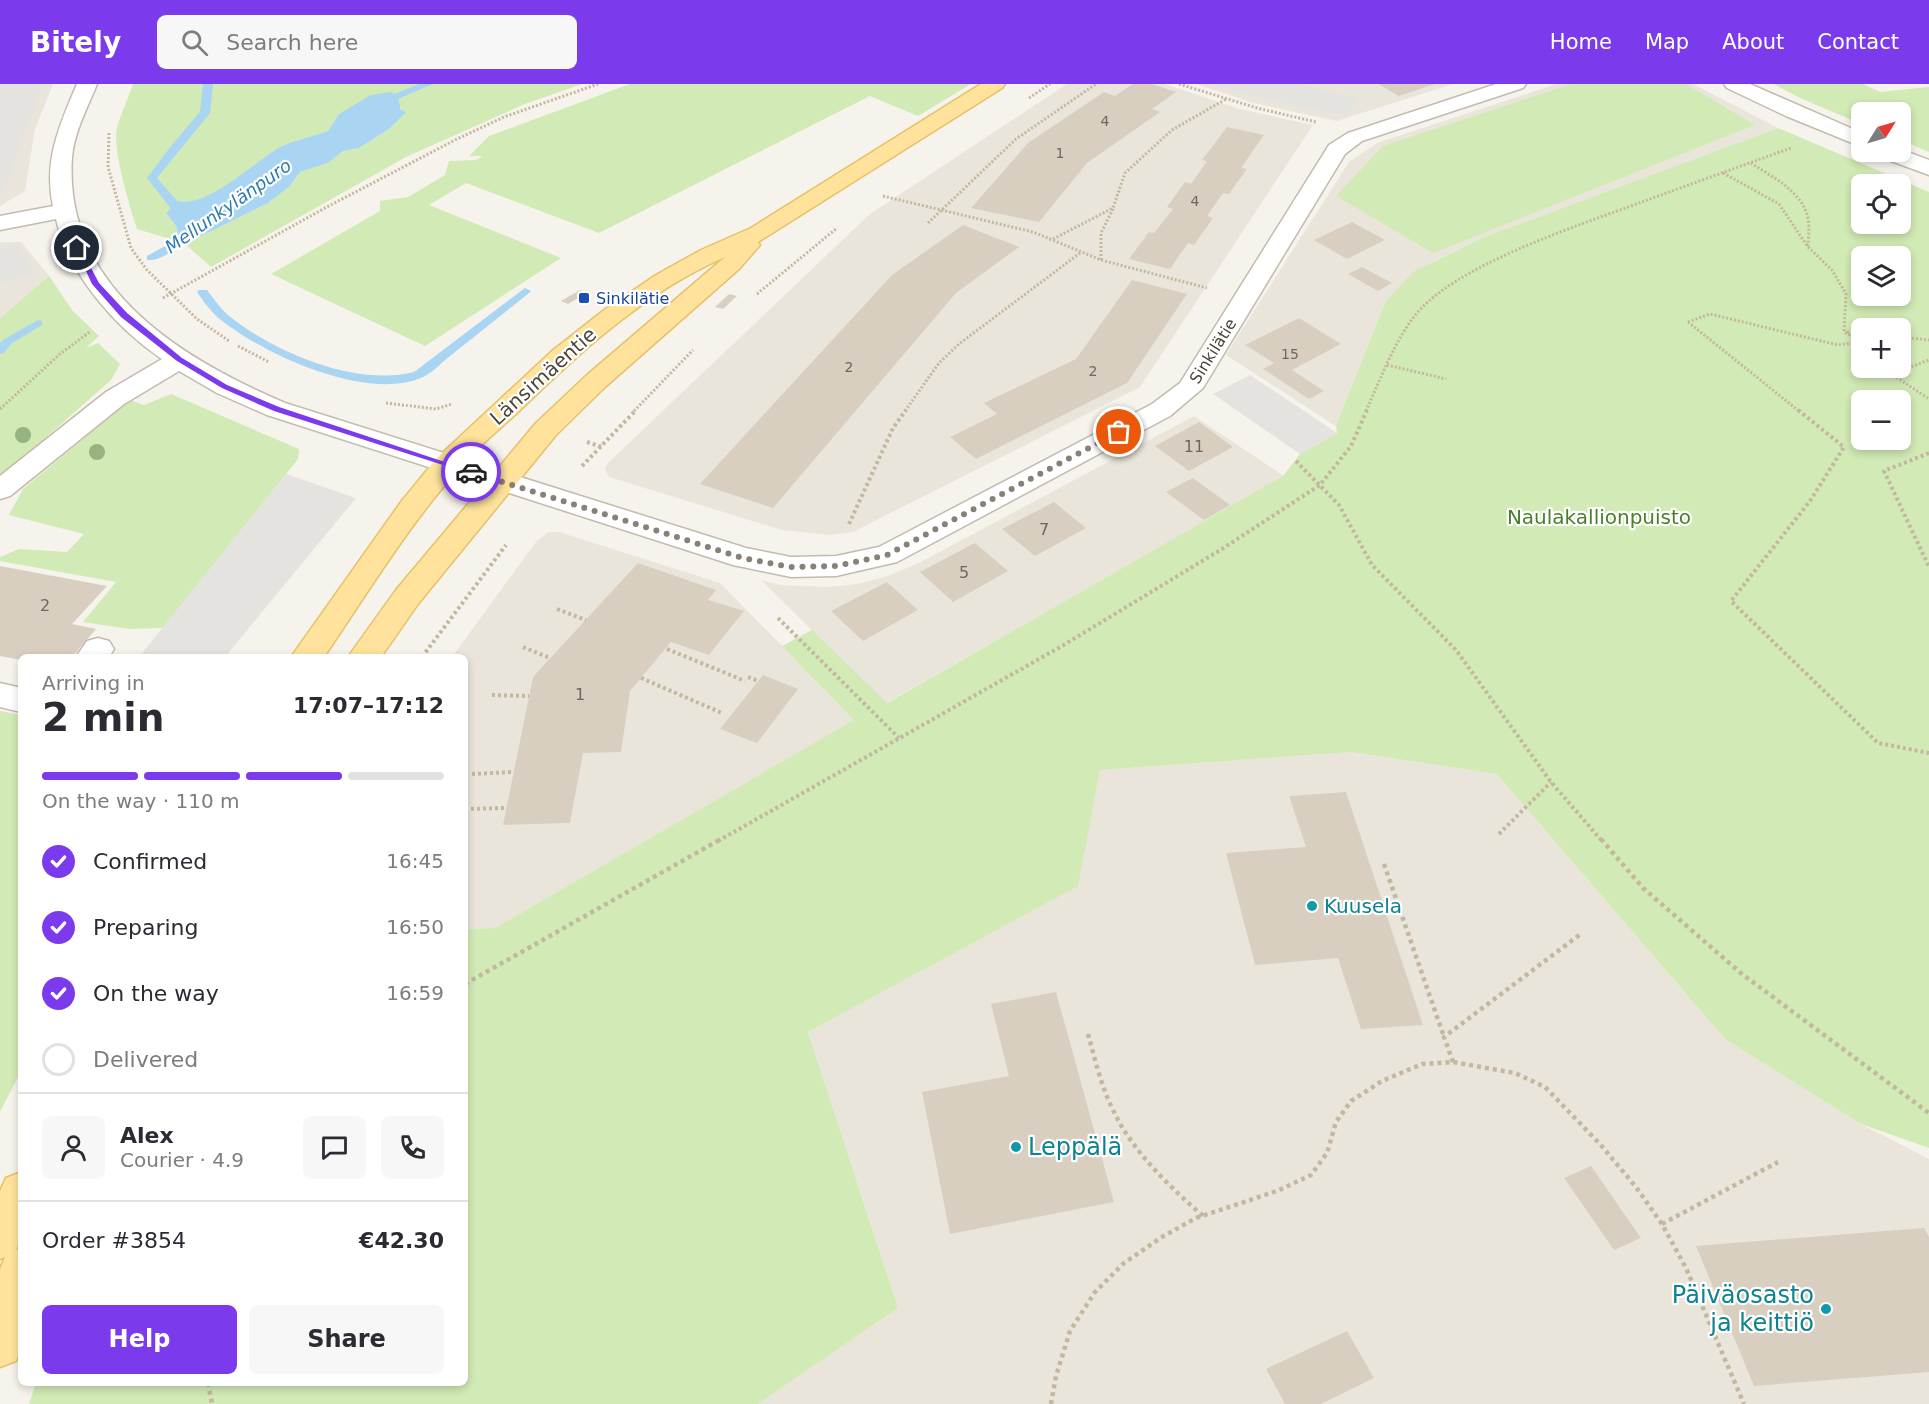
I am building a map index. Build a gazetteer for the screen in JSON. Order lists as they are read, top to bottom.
{
  "streets": {
    "main road": ["Länsimäentie"],
    "street": ["Sinkilätie"]
  },
  "crossings": [
    ["Sinkilätie", "Länsimäentie"]
  ],
  "water": ["Mellunkylänpuro"],
  "parks": ["Naulakallionpuisto"],
  "places": {
    "transit": ["Sinkilätie"],
    "other": ["Kuusela", "Leppälä", "Päiväosasto ja keittiö"]
  },
  "house_numbers": [
    "4",
    "1",
    "4",
    "15",
    "2",
    "2",
    "11",
    "7",
    "5",
    "2",
    "1"
  ],
  "north": "top right",
  "page": {
    "header": "Bitely",
    "search": "Search here",
    "nav": [
      "Home",
      "Map",
      "About",
      "Contact"
    ],
    "map_buttons": ["+", "−"],
    "heading": ["2 min", "Arriving in", "17:07–17:12"],
    "panel": [
      "Alex",
      "Courier · 4.9",
      "Order #3854",
      "€42.30"
    ],
    "bar": "On the way · 110 m",
    "list": [
      ["Confirmed", "16:45"],
      ["Preparing", "16:50"],
      ["On the way", "16:59"],
      "Delivered"
    ],
    "buttons": ["Help", "Share"]
  }
}
